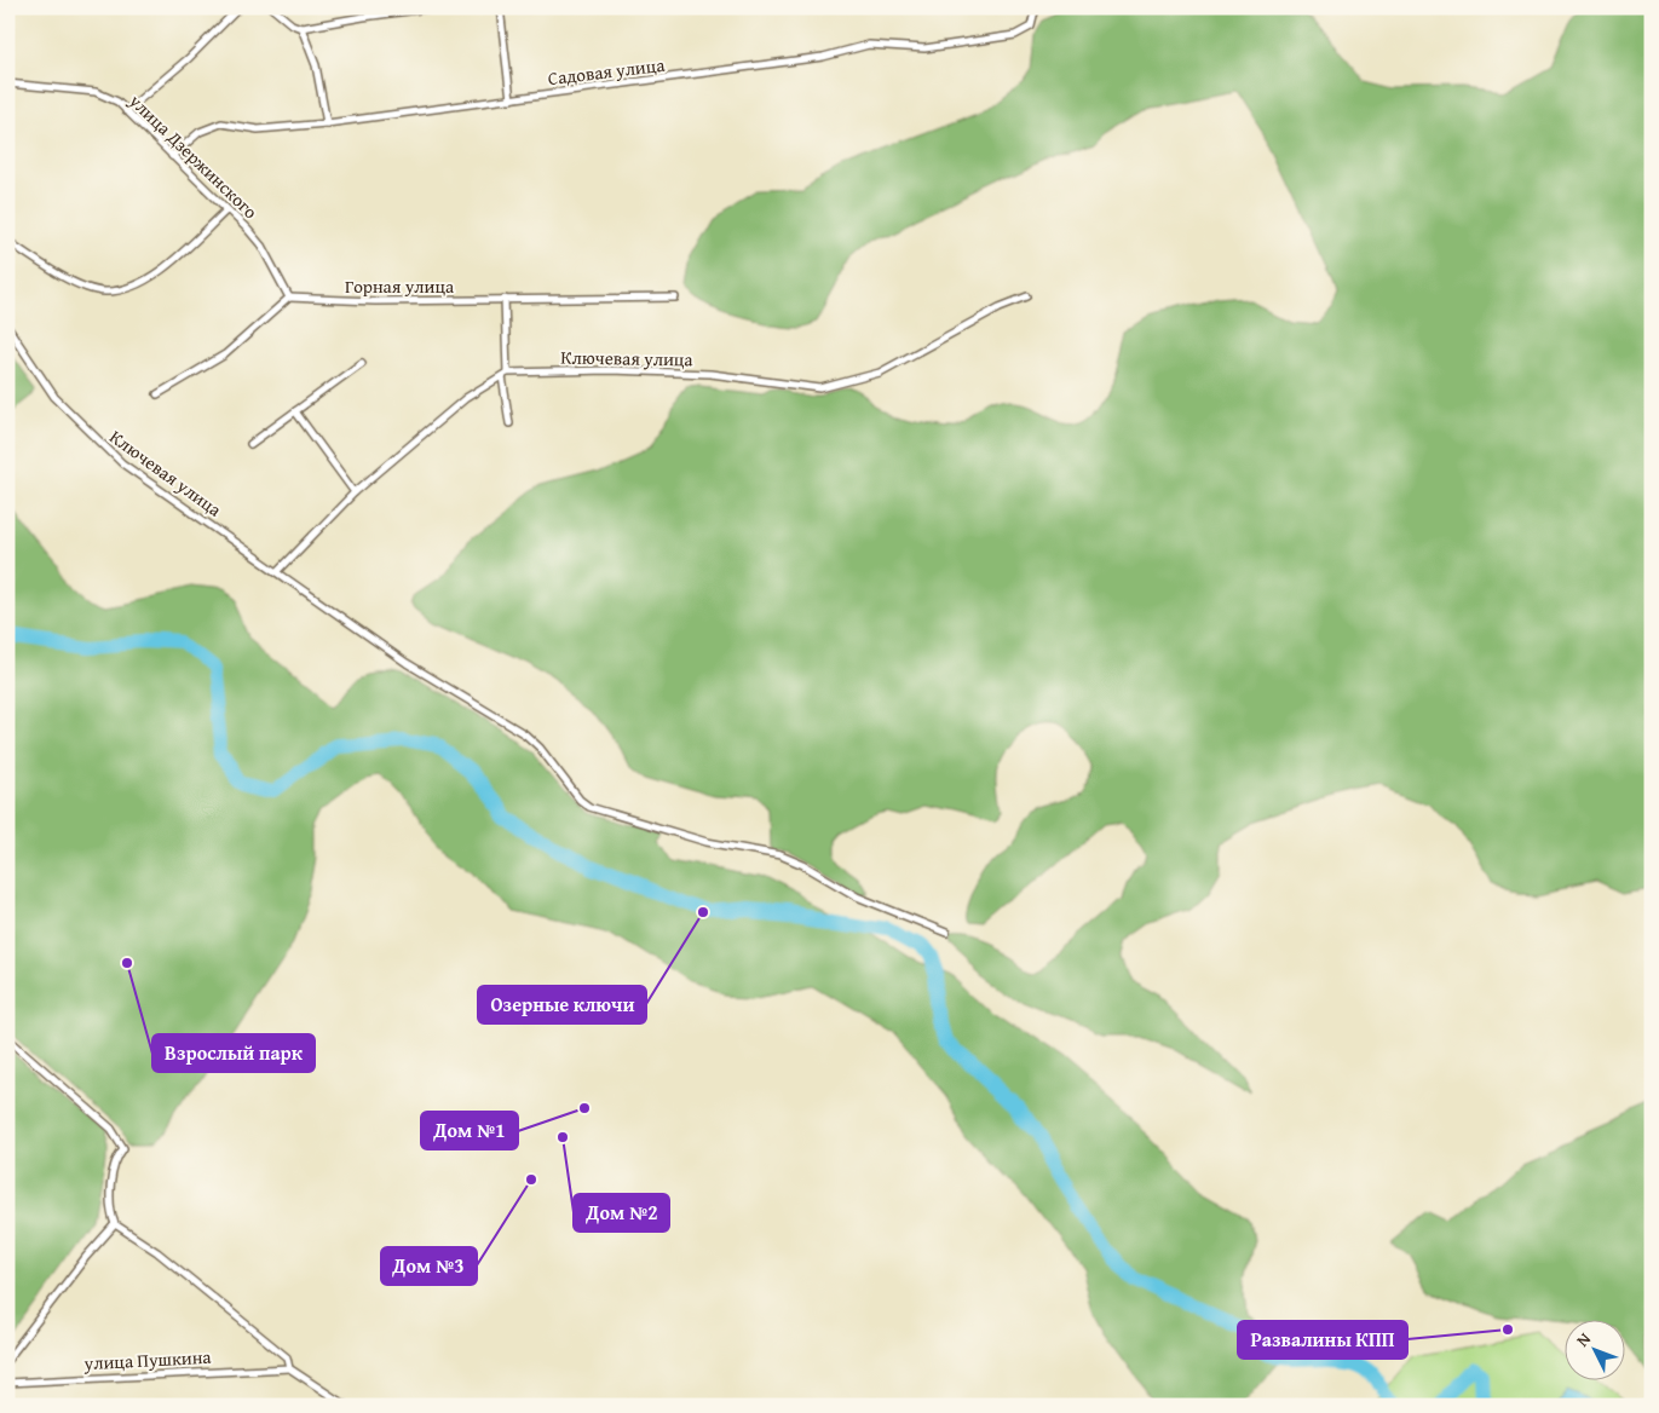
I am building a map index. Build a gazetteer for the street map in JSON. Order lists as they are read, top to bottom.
{
  "streets": {
    "street": [
      "Садовая улица",
      "улица Дзержинского",
      "Горная улица",
      "Ключевая улица",
      "улица Пушкина"
    ]
  },
  "crossings": [
    ["Садовая улица", "улица Дзержинского"],
    ["улица Дзержинского", "Горная улица"]
  ],
  "places": [
    "Озерные ключи",
    "Взрослый парк",
    "Дом №1",
    "Дом №2",
    "Дом №3",
    "Развалины КПП"
  ],
  "north": "top left"
}
